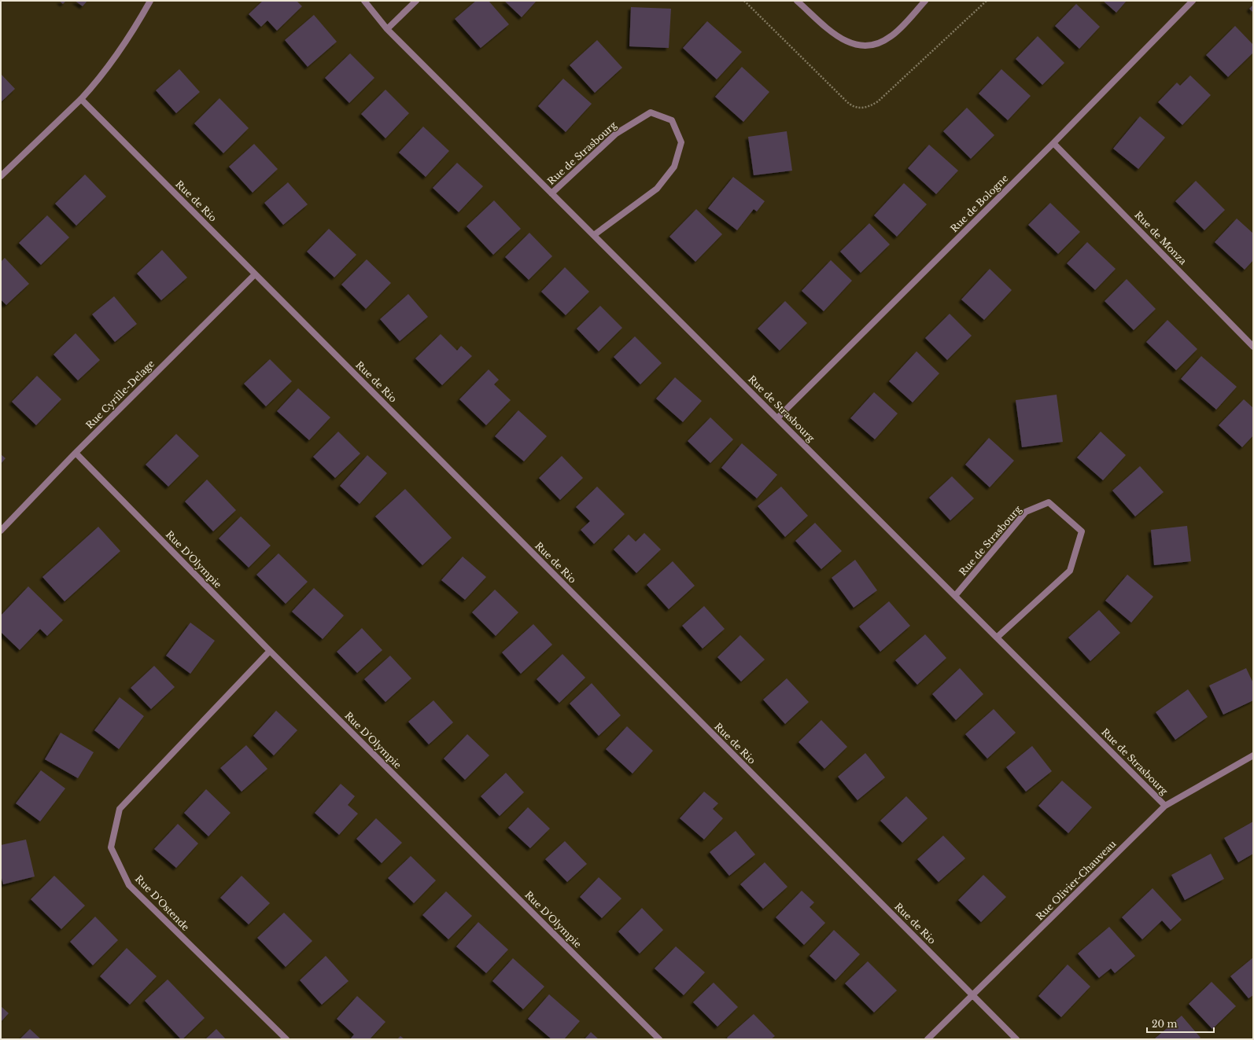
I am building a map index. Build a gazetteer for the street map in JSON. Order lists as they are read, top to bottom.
{
  "streets": {
    "street": [
      "Rue de Strasbourg",
      "Rue de Rio",
      "Rue de Bologne",
      "Rue de Monza",
      "Rue Cyrille-Delage",
      "Rue D'Olympie",
      "Rue Olivier-Chauveau",
      "Rue D'Ostende"
    ]
  },
  "crossings": [
    ["Rue de Strasbourg", "Rue de Bologne"],
    ["Rue de Strasbourg", "Rue Olivier-Chauveau"],
    ["Rue de Rio", "Rue Cyrille-Delage"],
    ["Rue de Rio", "Rue Olivier-Chauveau"],
    ["Rue de Bologne", "Rue de Monza"],
    ["Rue Cyrille-Delage", "Rue D'Olympie"],
    ["Rue D'Olympie", "Rue D'Ostende"]
  ],
  "scale_bar": "20 m"
}
